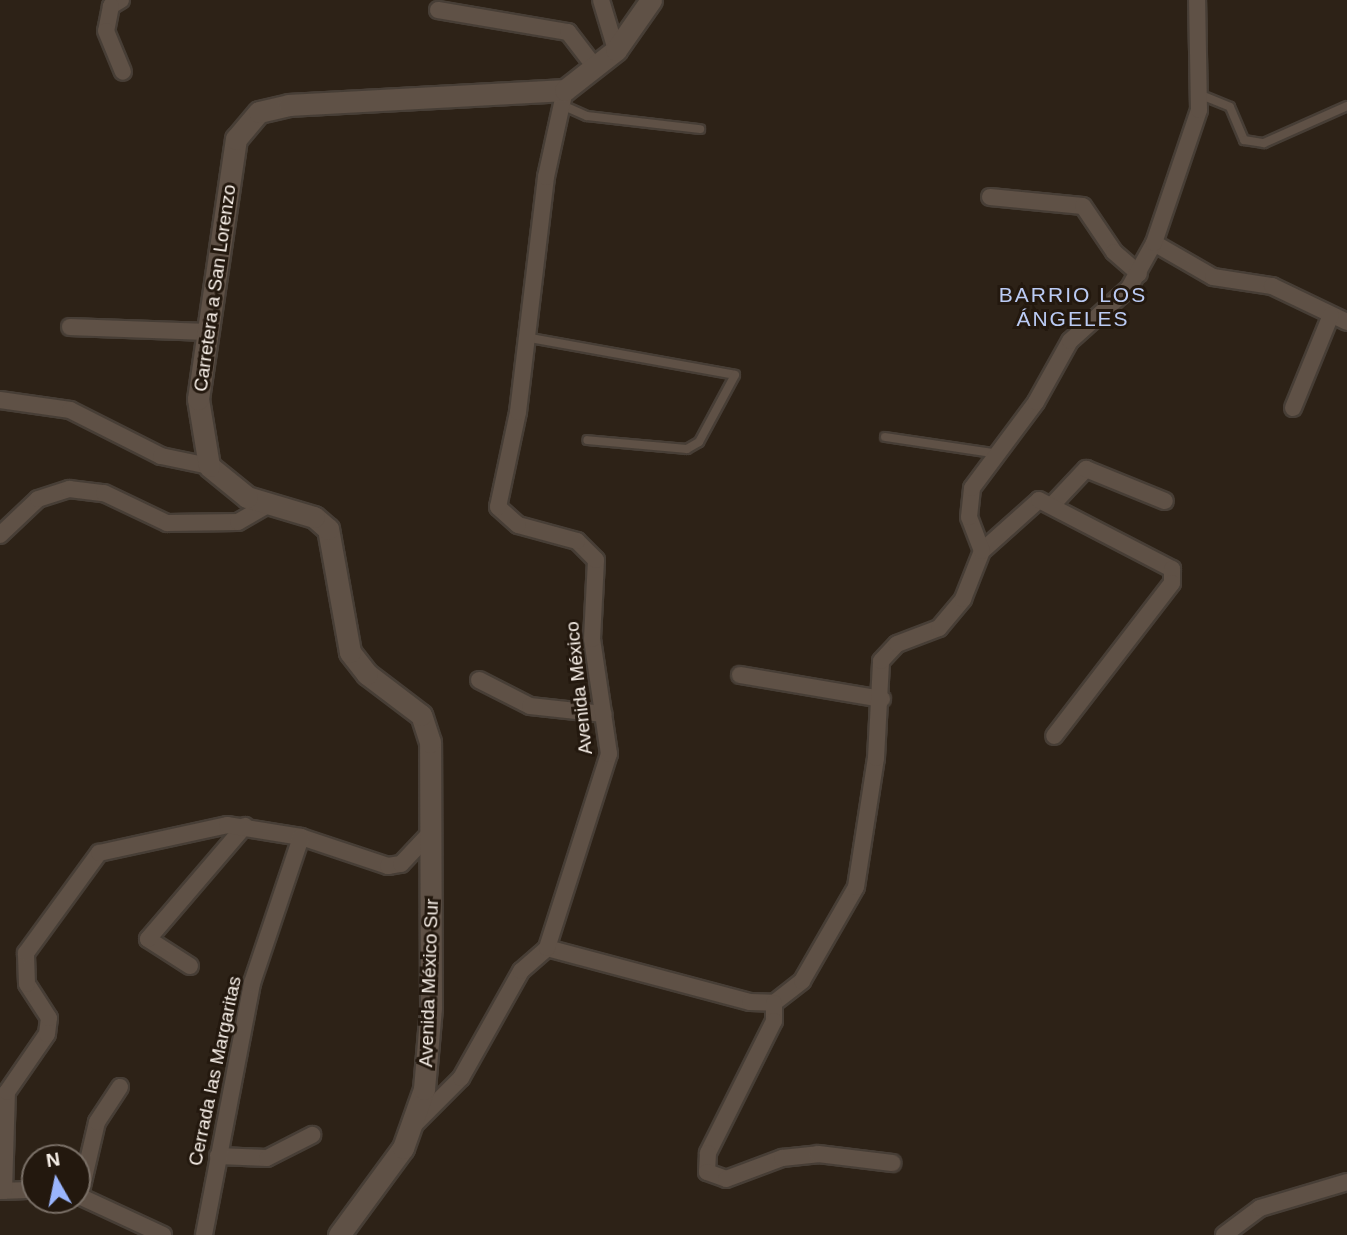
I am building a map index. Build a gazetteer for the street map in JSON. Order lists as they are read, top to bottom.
{
  "streets": {
    "street": [
      "Carretera a San Lorenzo",
      "Avenida México",
      "Avenida México Sur",
      "Cerrada las Margaritas"
    ]
  },
  "crossings": [
    ["Carretera a San Lorenzo", "Avenida México"],
    ["Avenida México", "Avenida México Sur"]
  ],
  "districts": ["BARRIO LOS ÁNGELES"],
  "north": "top"
}
